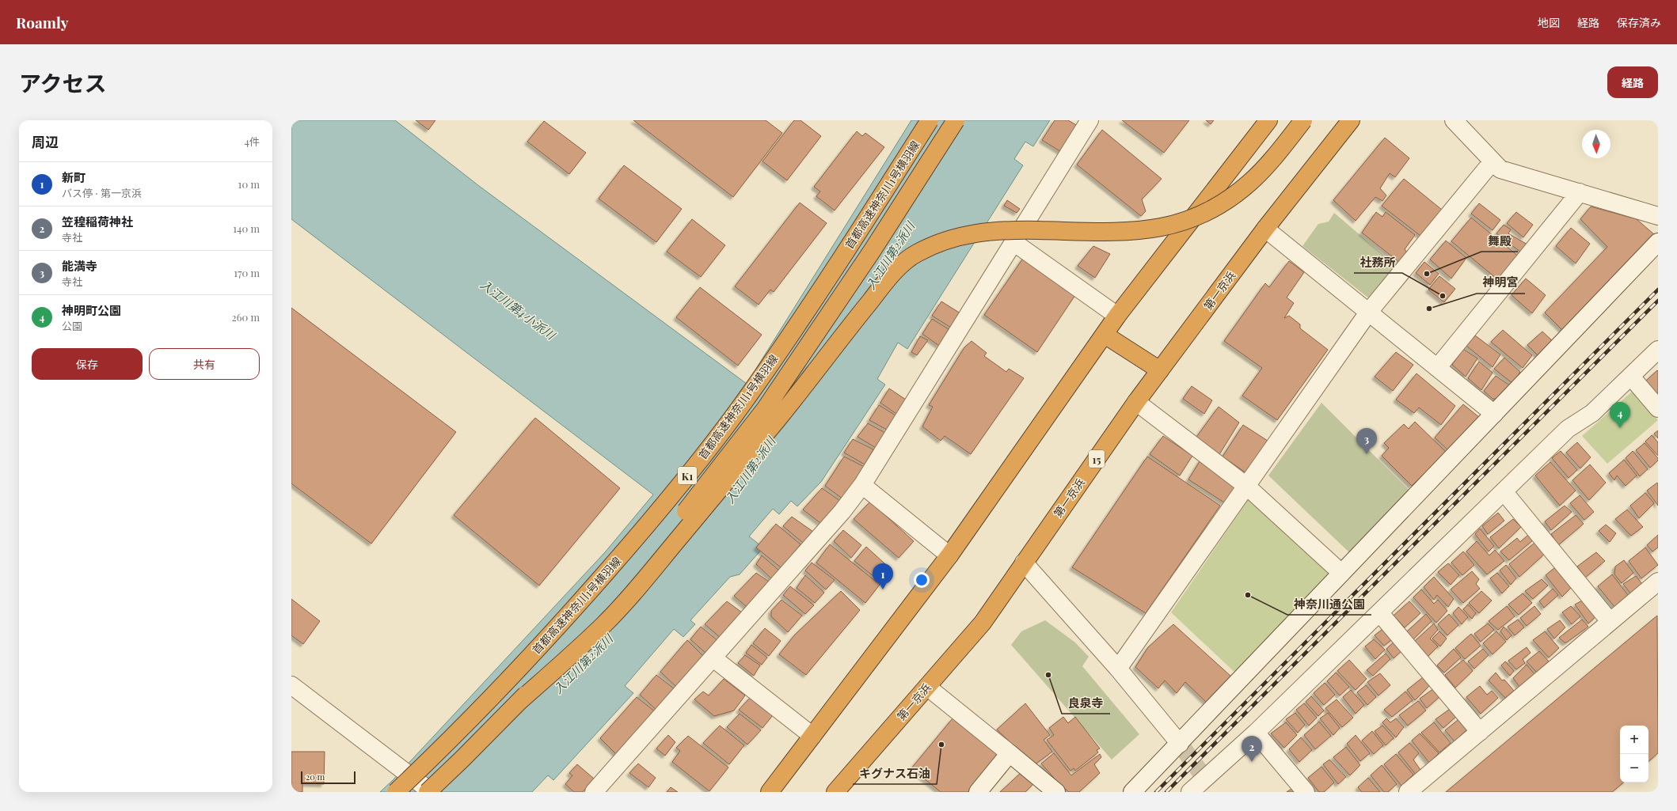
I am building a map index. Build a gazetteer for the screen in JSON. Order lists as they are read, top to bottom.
{
  "streets": {
    "highway": [
      "首都高速神奈川1号横羽線",
      "第一京浜",
      "15",
      "K1"
    ]
  },
  "water": ["入江川第2派川", "入江川第4小派川"],
  "places": [
    "舞殿",
    "社務所",
    "神明宮",
    "神奈川通公園",
    "良泉寺",
    "キグナス石油"
  ],
  "scale_bar": "20 m",
  "north": "bottom",
  "page": {
    "header": "Roamly",
    "nav": ["地図", "経路", "保存済み"],
    "title": "アクセス",
    "buttons": [
      "経路",
      ["保存", "共有"]
    ],
    "heading": ["周辺", "4件"],
    "list": [
      {
        "mark": "1",
        "name": "新町",
        "note": "バス停 · 第一京浜",
        "value": "10 m"
      },
      {
        "mark": "2",
        "name": "笠䅣稲荷神社",
        "note": "寺社",
        "value": "140 m"
      },
      {
        "mark": "3",
        "name": "能満寺",
        "note": "寺社",
        "value": "170 m"
      },
      {
        "mark": "4",
        "name": "神明町公園",
        "note": "公園",
        "value": "260 m"
      }
    ],
    "pins": [
      "4",
      "3",
      "1",
      "2"
    ],
    "map_buttons": ["+", "−"],
    "scale": "20 m"
  }
}
